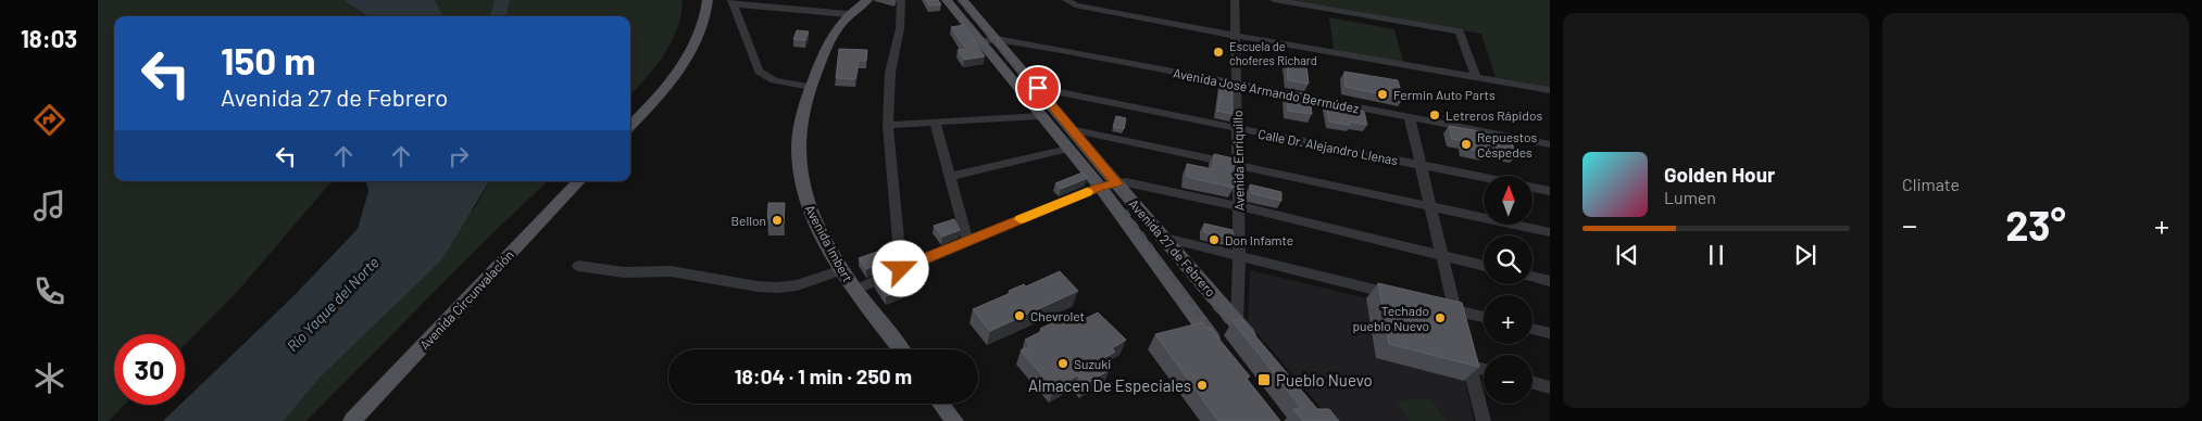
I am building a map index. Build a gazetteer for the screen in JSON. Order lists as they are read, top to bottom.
{
  "streets": {
    "main road": ["Avenida Imbert", "Avenida 27 de Febrero", "Avenida Circunvalación"],
    "street": ["Avenida José Armando Bermúdez", "Calle Dr. Alejandro Llenas", "Avenida Enriquillo"]
  },
  "crossings": [
    ["Avenida José Armando Bermúdez", "Avenida Enriquillo"],
    ["Avenida José Armando Bermúdez", "Avenida 27 de Febrero"],
    ["Calle Dr. Alejandro Llenas", "Avenida Enriquillo"],
    ["Calle Dr. Alejandro Llenas", "Avenida 27 de Febrero"],
    ["Avenida Enriquillo", "Avenida 27 de Febrero"]
  ],
  "water": ["Río Yaque del Norte"],
  "places": {
    "other": [
      "Escuela de choferes Richard",
      "Fermin Auto Parts",
      "Letreros Rápidos",
      "Repuestos Céspedes",
      "Bellon",
      "Don Infamte",
      "Chevrolet",
      "Techado pueblo Nuevo",
      "Suzuki",
      "Almacen De Especiales"
    ],
    "transit": ["Pueblo Nuevo"]
  },
  "north": "top",
  "page": {
    "tabs": "18:03",
    "tile": "Climate",
    "turn": ["150 m", "Avenida 27 de Febrero"],
    "song": ["Golden Hour", "Lumen"],
    "map_buttons": ["+", "−"],
    "heat": ["−", "23°", "+"],
    "limit": "30",
    "trip": "18:04 · 1 min · 250 m"
  }
}
